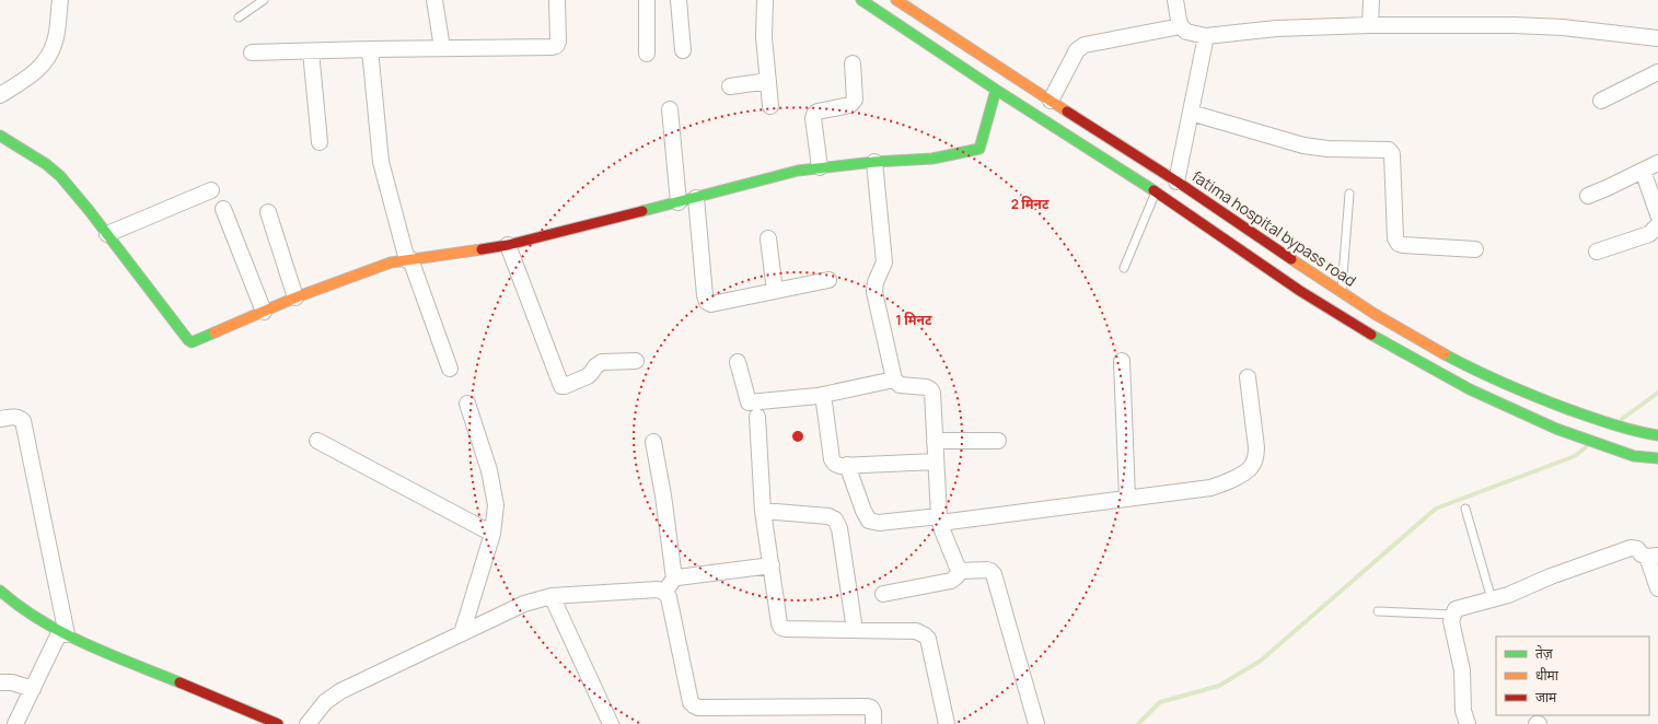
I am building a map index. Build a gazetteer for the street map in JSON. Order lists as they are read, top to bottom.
{
  "streets": {
    "main road": ["fatima hospital bypass road"]
  },
  "legend": ["तेज़", "धीमा", "जाम"],
  "rings": ["2 मिनट", "1 मिनट"]
}
